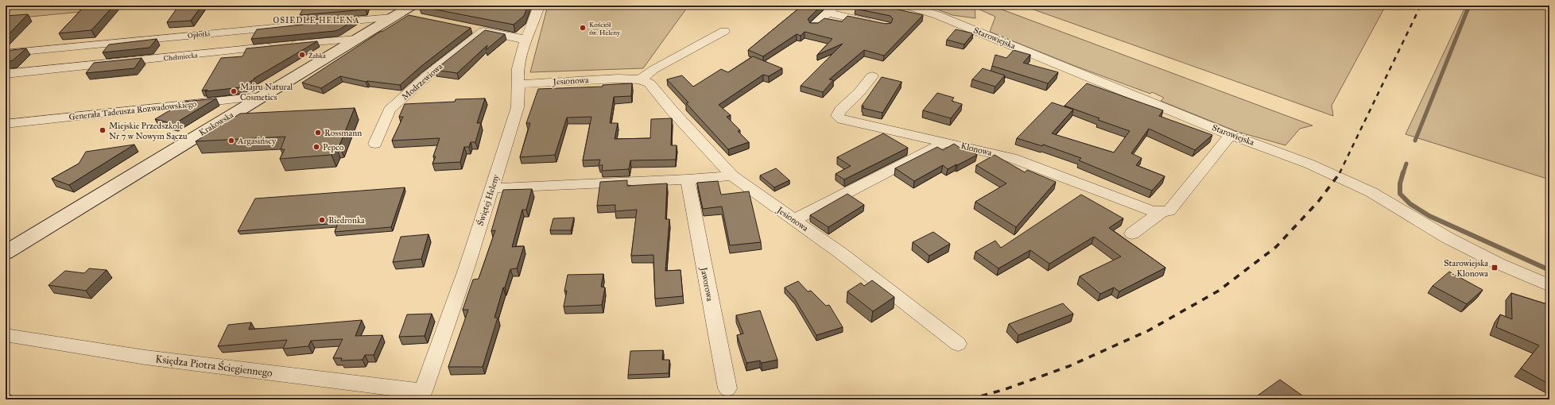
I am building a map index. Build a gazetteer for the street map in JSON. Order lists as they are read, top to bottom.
{
  "streets": {
    "main road": ["Krakowska"],
    "street": [
      "Opłotki",
      "Starowiejska",
      "Chełmiecka",
      "Jesionowa",
      "Modrzewiowa",
      "Generała Tadeusza Rozwadowskiego",
      "Klonowa",
      "Świętej Heleny",
      "Jaworowa",
      "Księdza Piotra Ściegiennego"
    ]
  },
  "crossings": [
    ["Chełmiecka", "Krakowska"],
    ["Jesionowa", "Świętej Heleny"],
    ["Modrzewiowa", "Świętej Heleny"],
    ["Generała Tadeusza Rozwadowskiego", "Krakowska"],
    ["Świętej Heleny", "Księdza Piotra Ściegiennego"]
  ],
  "districts": ["OSIEDLE HELENA"],
  "places": {
    "other": [
      "Kościół św. Heleny",
      "Żabka",
      "Majru Natural Cosmetics",
      "Miejskie Przedszkole Nr 7 w Nowym Sączu",
      "Rossmann",
      "Argasińscy",
      "Pepco",
      "Biedronka"
    ],
    "transit": ["Starowiejska - Klonowa"]
  }
}
